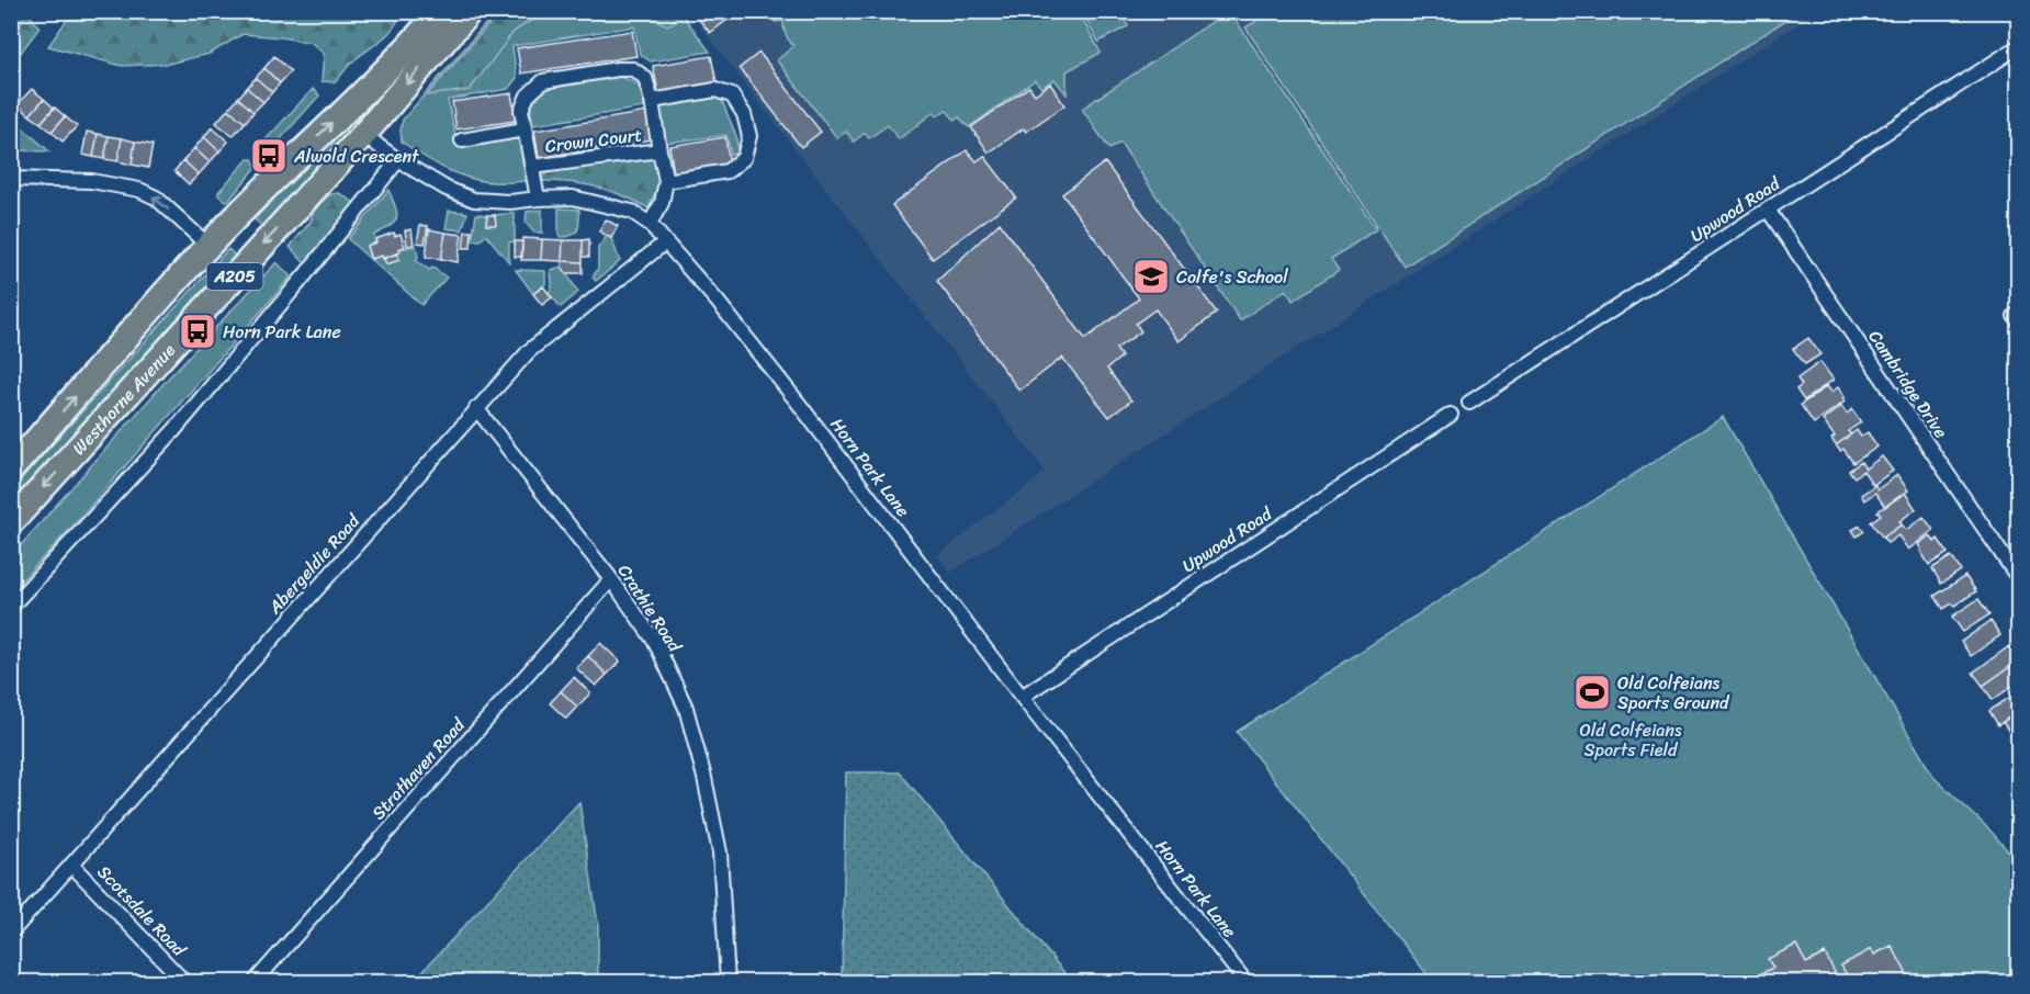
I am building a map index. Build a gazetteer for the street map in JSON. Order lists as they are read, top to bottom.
{
  "streets": {
    "highway": ["A205", "Westhorne Avenue"],
    "street": [
      "Crown Court",
      "Upwood Road",
      "Cambridge Drive",
      "Horn Park Lane",
      "Abergeldie Road",
      "Crathie Road",
      "Strathaven Road",
      "Scotsdale Road"
    ]
  },
  "crossings": [
    ["Crown Court", "Horn Park Lane"],
    ["Upwood Road", "Cambridge Drive"],
    ["Upwood Road", "Horn Park Lane"],
    ["Westhorne Avenue", "Horn Park Lane"],
    ["Horn Park Lane", "Abergeldie Road"],
    ["Abergeldie Road", "Crathie Road"],
    ["Abergeldie Road", "Scotsdale Road"],
    ["Crathie Road", "Strathaven Road"]
  ],
  "parks": ["Old Colfeians Sports Field"],
  "places": {
    "bus stop": ["Alwold Crescent", "Horn Park Lane"],
    "school or university": ["Colfe's School"],
    "sports": ["Old Colfeians Sports Ground"]
  }
}
